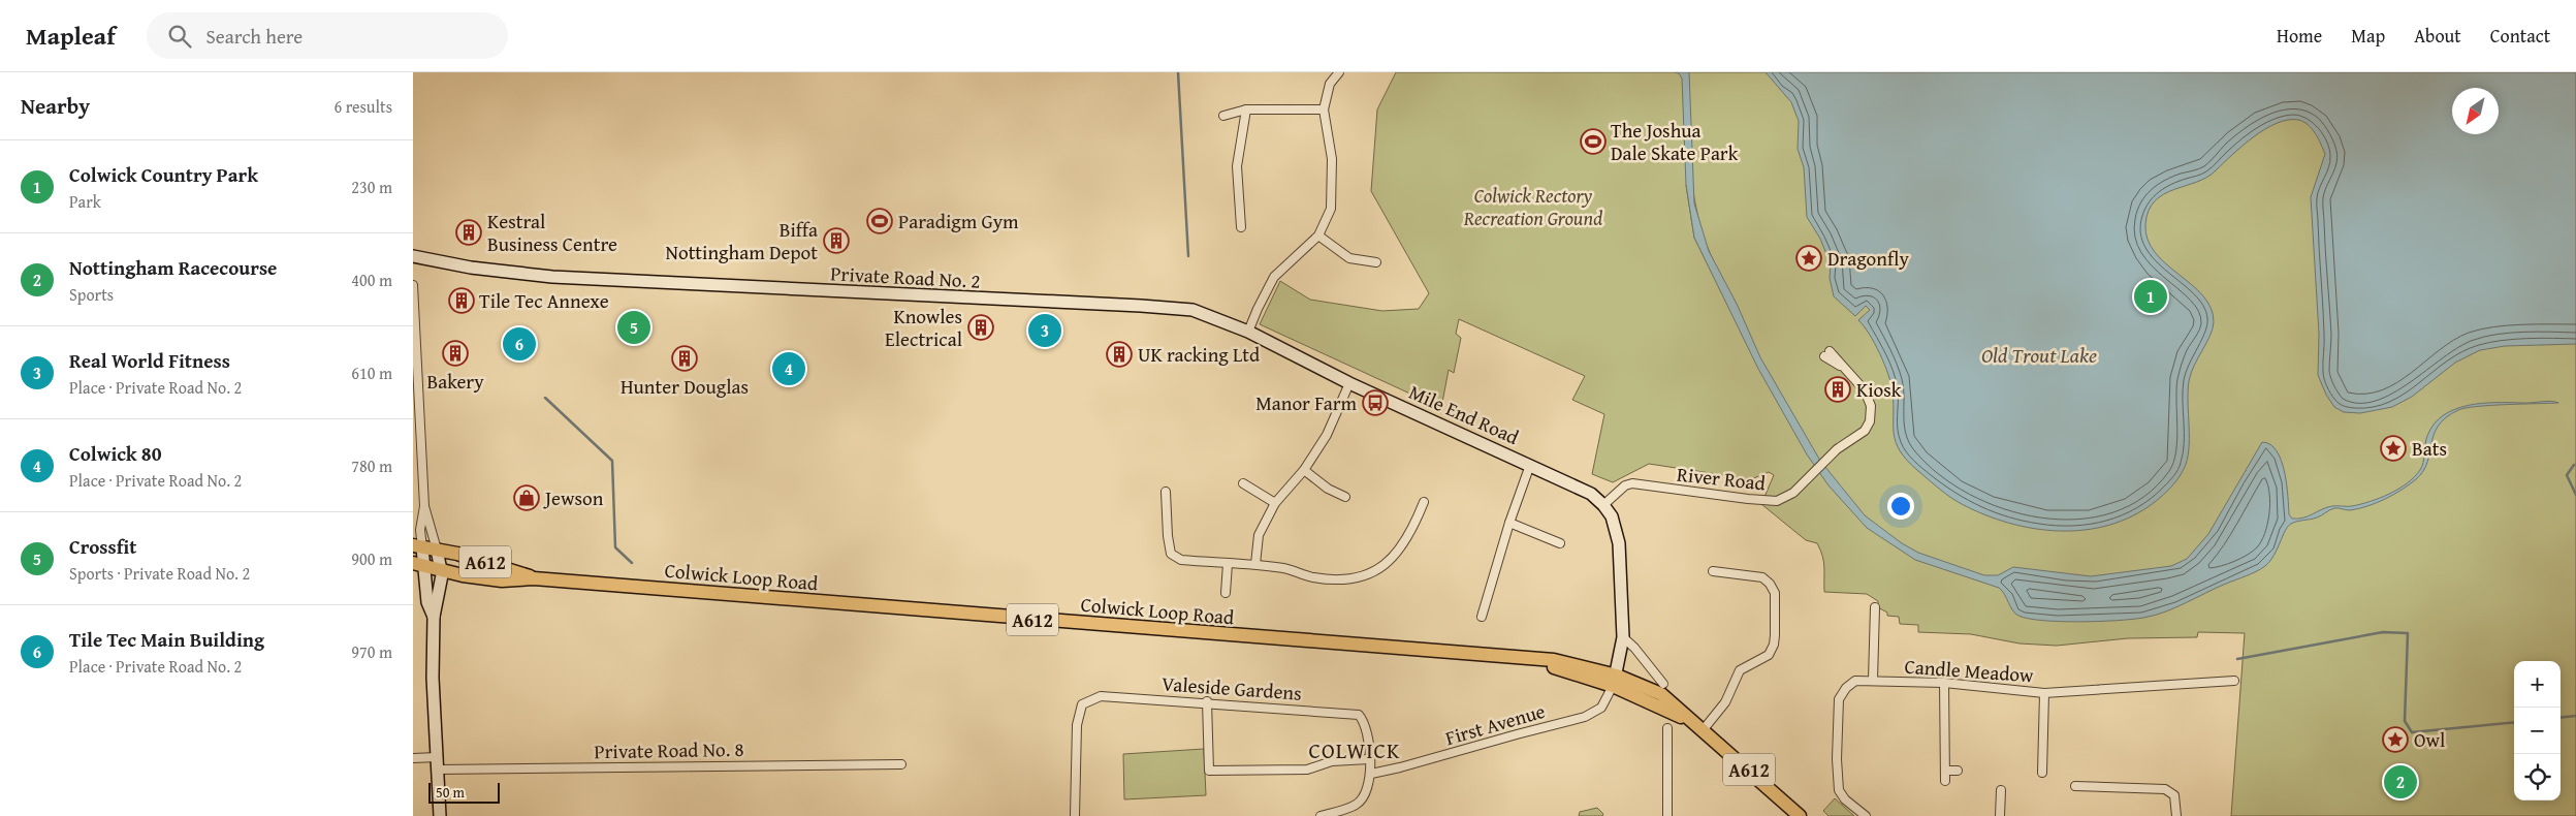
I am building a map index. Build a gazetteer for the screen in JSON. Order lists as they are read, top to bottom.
{
  "streets": {
    "main road": ["A612", "Colwick Loop Road"],
    "street": [
      "Private Road No. 2",
      "Mile End Road",
      "River Road",
      "Candle Meadow",
      "Valeside Gardens",
      "First Avenue",
      "Private Road No. 8"
    ]
  },
  "crossings": [
    ["Private Road No. 2", "Mile End Road"],
    ["Mile End Road", "River Road"],
    ["Mile End Road", "A612"],
    ["Mile End Road", "Colwick Loop Road"],
    ["Mile End Road", "First Avenue"],
    ["A612", "Colwick Loop Road"],
    ["A612", "First Avenue"],
    ["Colwick Loop Road", "First Avenue"],
    ["Valeside Gardens", "First Avenue"]
  ],
  "districts": ["COLWICK"],
  "water": ["Old Trout Lake"],
  "parks": ["Colwick Rectory Recreation Ground"],
  "places": {
    "sports": ["The Joshua Dale Skate Park", "Paradigm Gym"],
    "building": [
      "Kestral Business Centre",
      "Biffa Nottingham Depot",
      "Tile Tec Annexe",
      "Knowles Electrical",
      "Bakery",
      "UK racking Ltd",
      "Hunter Douglas",
      "Kiosk"
    ],
    "place": ["Dragonfly", "Bats", "Owl"],
    "bus stop": ["Manor Farm"],
    "shop": ["Jewson"]
  },
  "scale_bar": "50 m",
  "north": "bottom left",
  "page": {
    "header": "Mapleaf",
    "search": "Search here",
    "nav": [
      "Home",
      "Map",
      "About",
      "Contact"
    ],
    "heading": ["Nearby", "6 results"],
    "list": [
      {
        "mark": "1",
        "name": "Colwick Country Park",
        "note": "Park",
        "value": "230 m"
      },
      {
        "mark": "2",
        "name": "Nottingham Racecourse",
        "note": "Sports",
        "value": "400 m"
      },
      {
        "mark": "3",
        "name": "Real World Fitness",
        "note": "Place · Private Road No. 2",
        "value": "610 m"
      },
      {
        "mark": "4",
        "name": "Colwick 80",
        "note": "Place · Private Road No. 2",
        "value": "780 m"
      },
      {
        "mark": "5",
        "name": "Crossfit",
        "note": "Sports · Private Road No. 2",
        "value": "900 m"
      },
      {
        "mark": "6",
        "name": "Tile Tec Main Building",
        "note": "Place · Private Road No. 2",
        "value": "970 m"
      }
    ],
    "pins": [
      "1",
      "5",
      "3",
      "6",
      "4",
      "2"
    ],
    "map_buttons": ["+", "−"],
    "scale": "50 m"
  }
}
